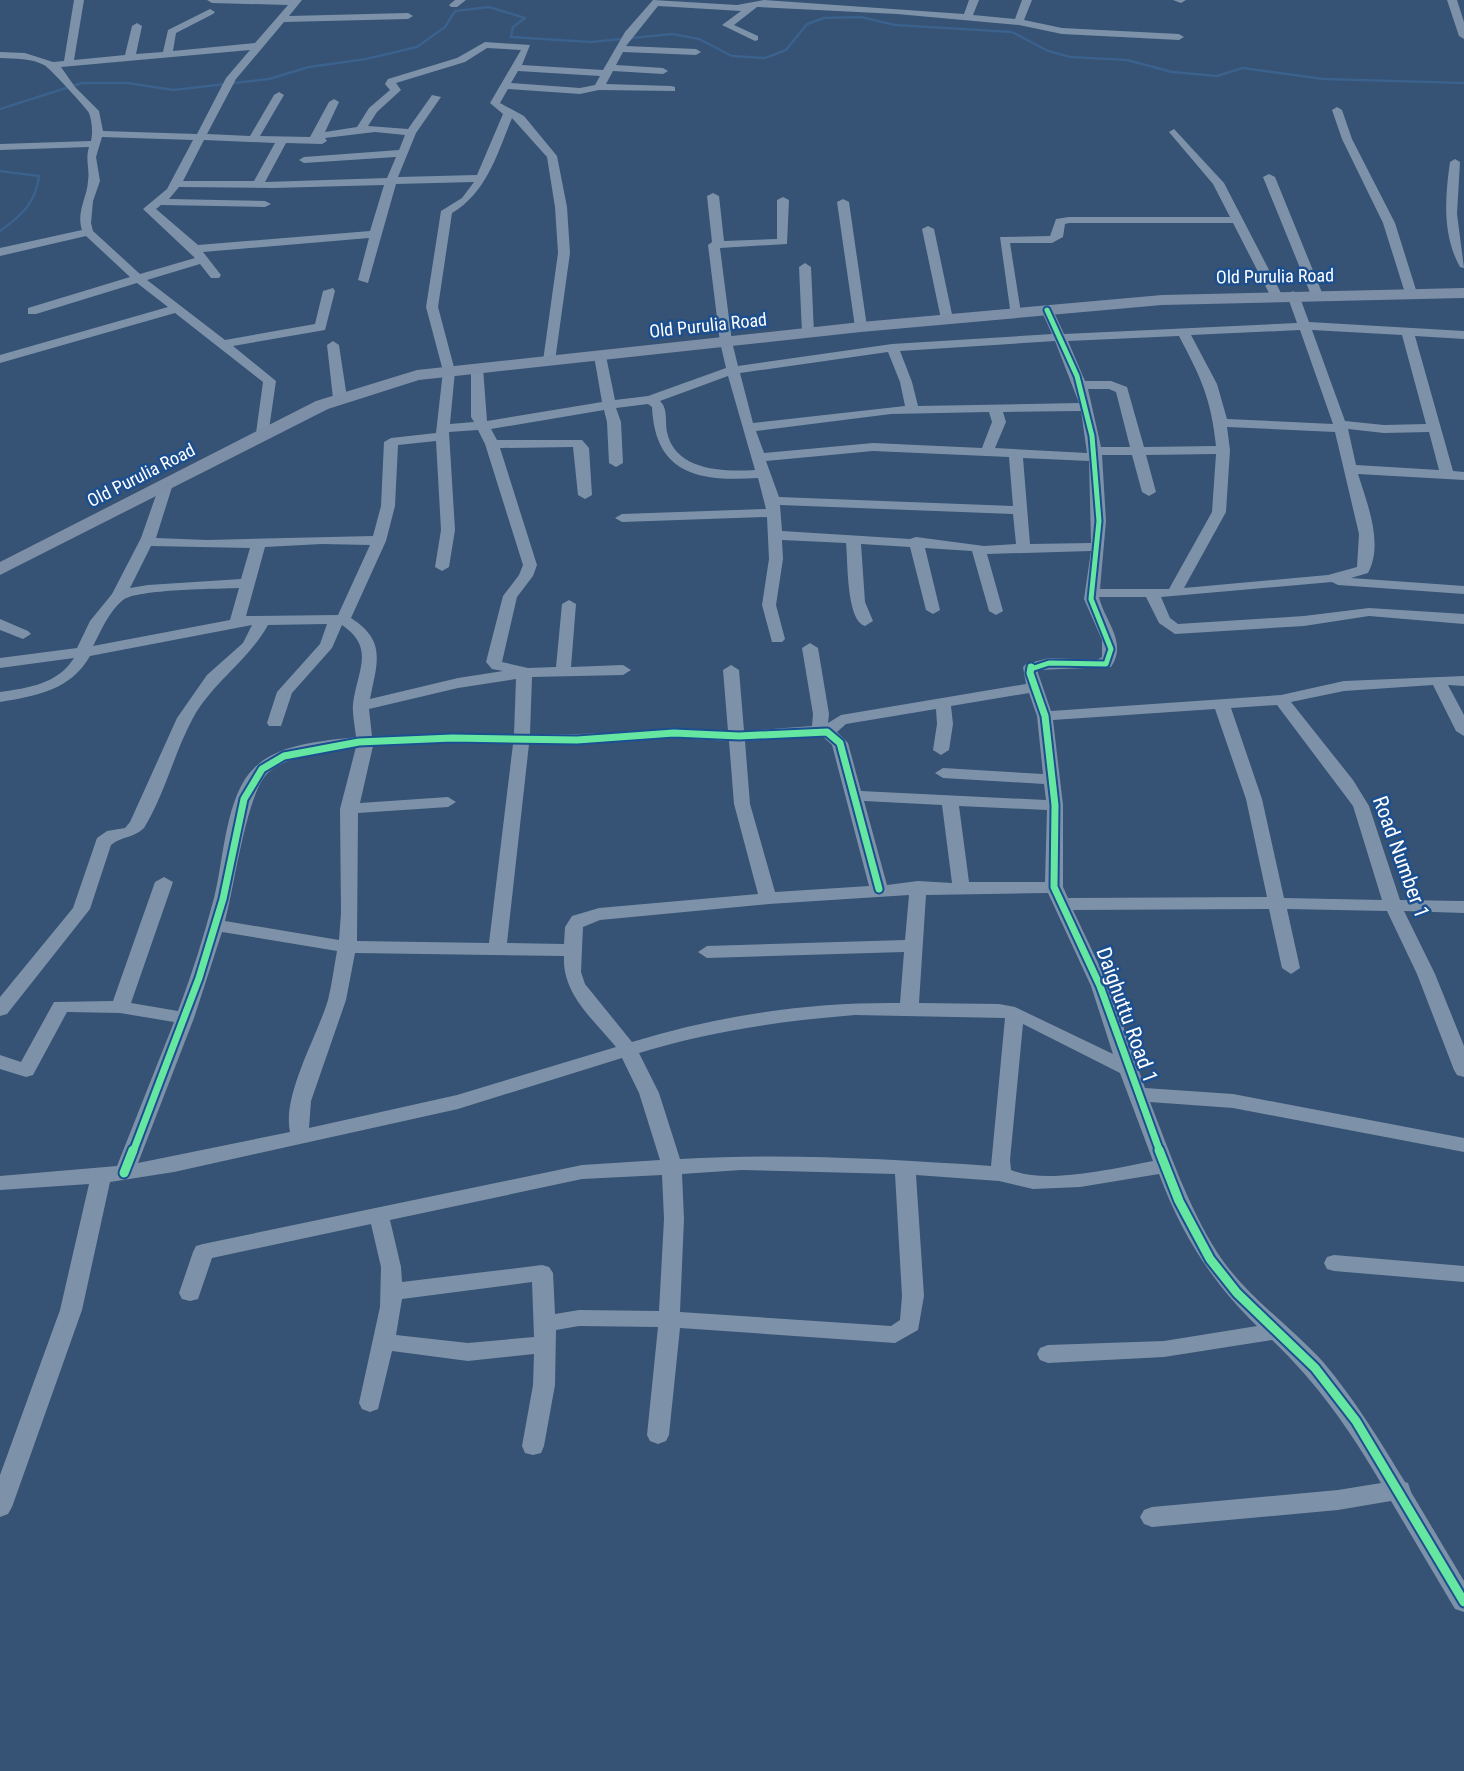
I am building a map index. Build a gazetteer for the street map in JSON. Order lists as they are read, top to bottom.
{
  "streets": {
    "main road": ["Old Purulia Road"],
    "street": ["Road Number 1", "Daighuttu Road 1"]
  }
}
